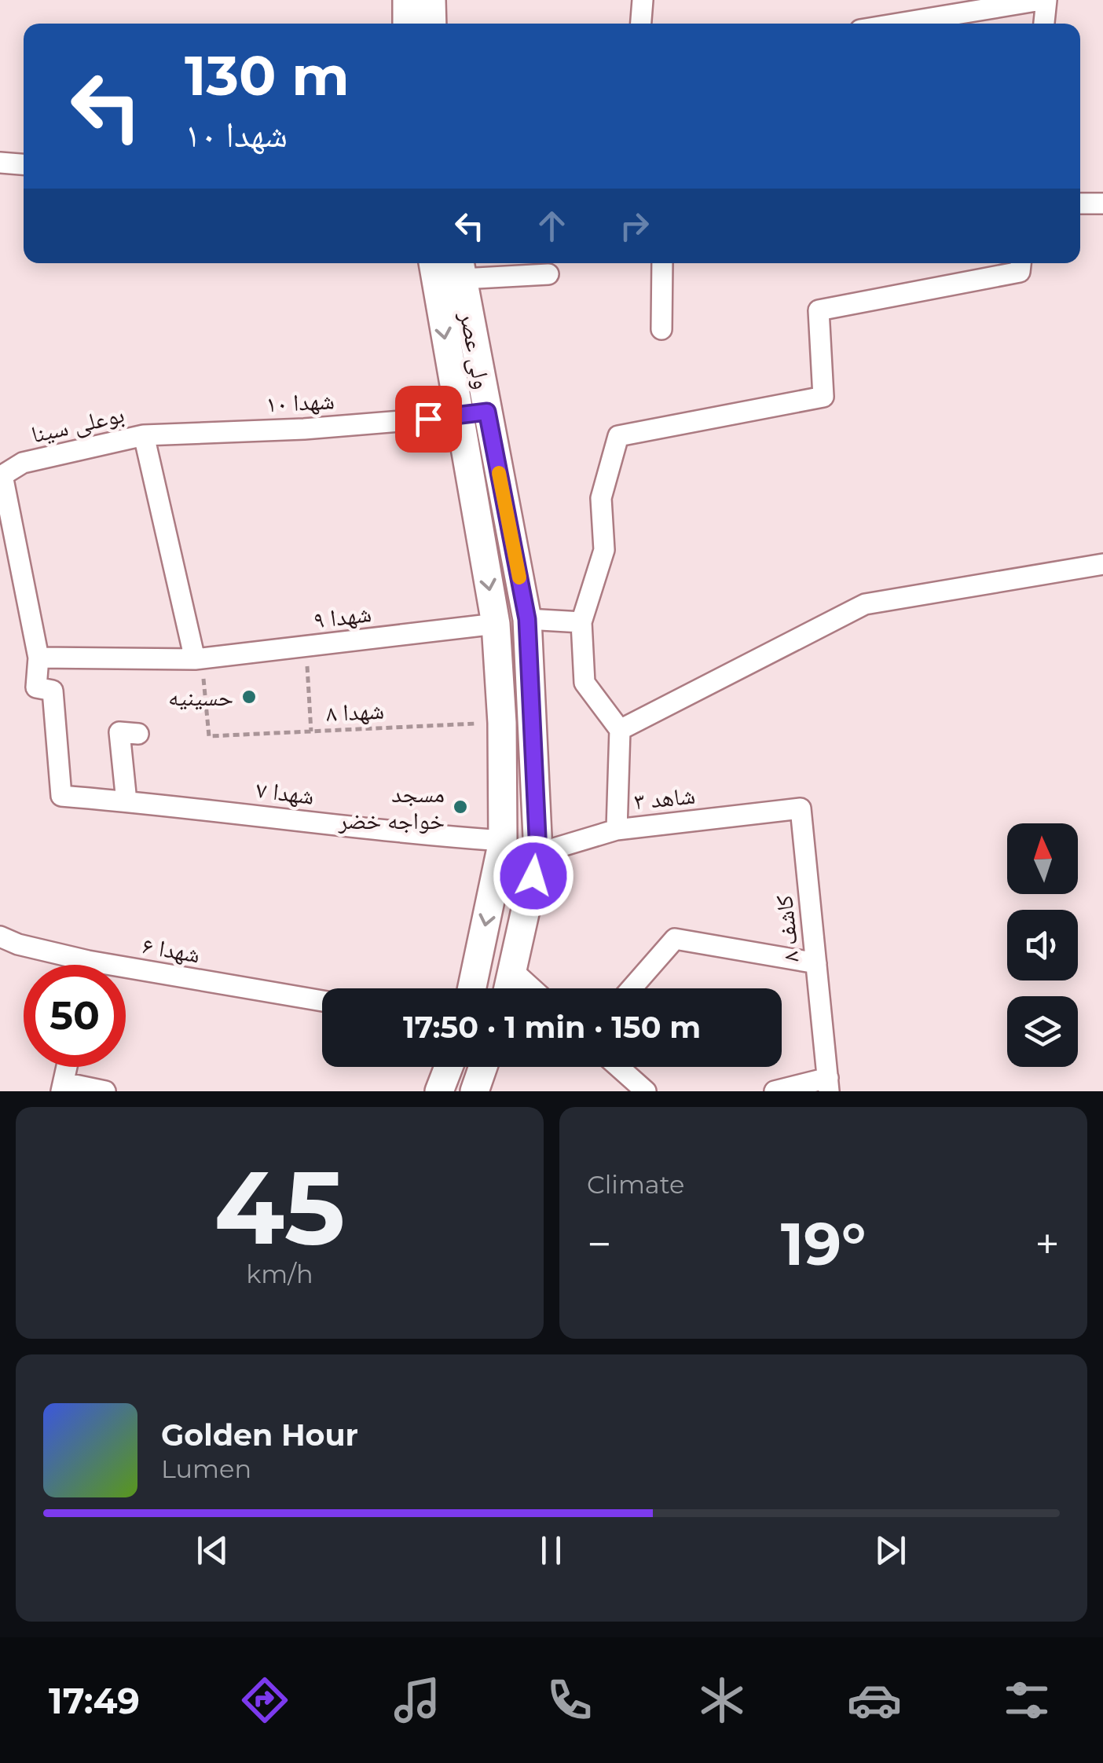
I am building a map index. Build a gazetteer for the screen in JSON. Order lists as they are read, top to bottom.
{
  "streets": {
    "main road": ["ولی عصر"],
    "street": [
      "شهدا ۱۰",
      "بوعلی سینا",
      "شهدا ۹",
      "شهدا ۷",
      "شاهد ۳",
      "کاشف ۸",
      "شهدا ۶"
    ],
    "path": ["شهدا ۸"]
  },
  "crossings": [
    ["ولی عصر", "شهدا ۱۰"],
    ["ولی عصر", "شهدا ۹"],
    ["ولی عصر", "شهدا ۸"],
    ["ولی عصر", "شهدا ۷"],
    ["ولی عصر", "شاهد ۳"],
    ["شهدا ۱۰", "بوعلی سینا"],
    ["شهدا ۹", "شهدا ۸"],
    ["شهدا ۹", "شهدا ۷"],
    ["شاهد ۳", "کاشف ۸"]
  ],
  "places": ["حسینیه", "مسجد خواجه خضر"],
  "north": "top",
  "page": {
    "turn": ["130 m", "شهدا ۱۰"],
    "limit": "50",
    "trip": "17:50 · 1 min · 150 m",
    "tile": [
      ["45", "km/h"],
      "Climate"
    ],
    "heat": ["−", "19°", "+"],
    "song": ["Golden Hour", "Lumen"],
    "tabs": "17:49"
  }
}
